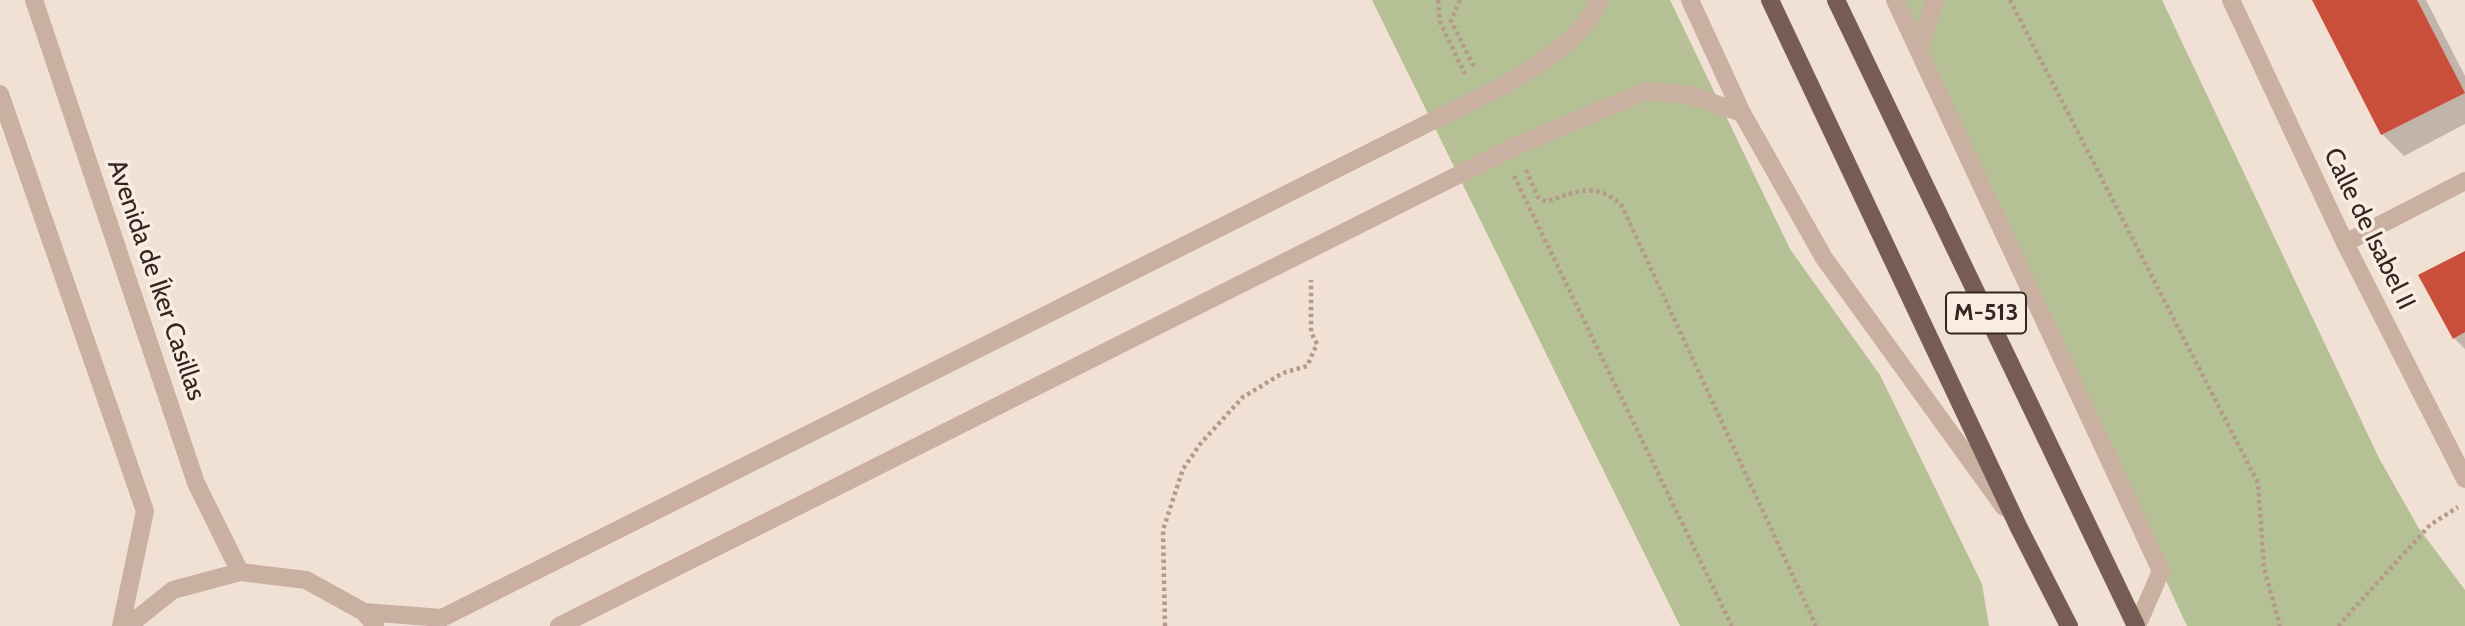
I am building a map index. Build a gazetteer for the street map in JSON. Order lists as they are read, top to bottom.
{
  "streets": {
    "main road": ["M-513"],
    "street": ["Calle de Isabel II", "Avenida de Íker Casillas"]
  }
}
